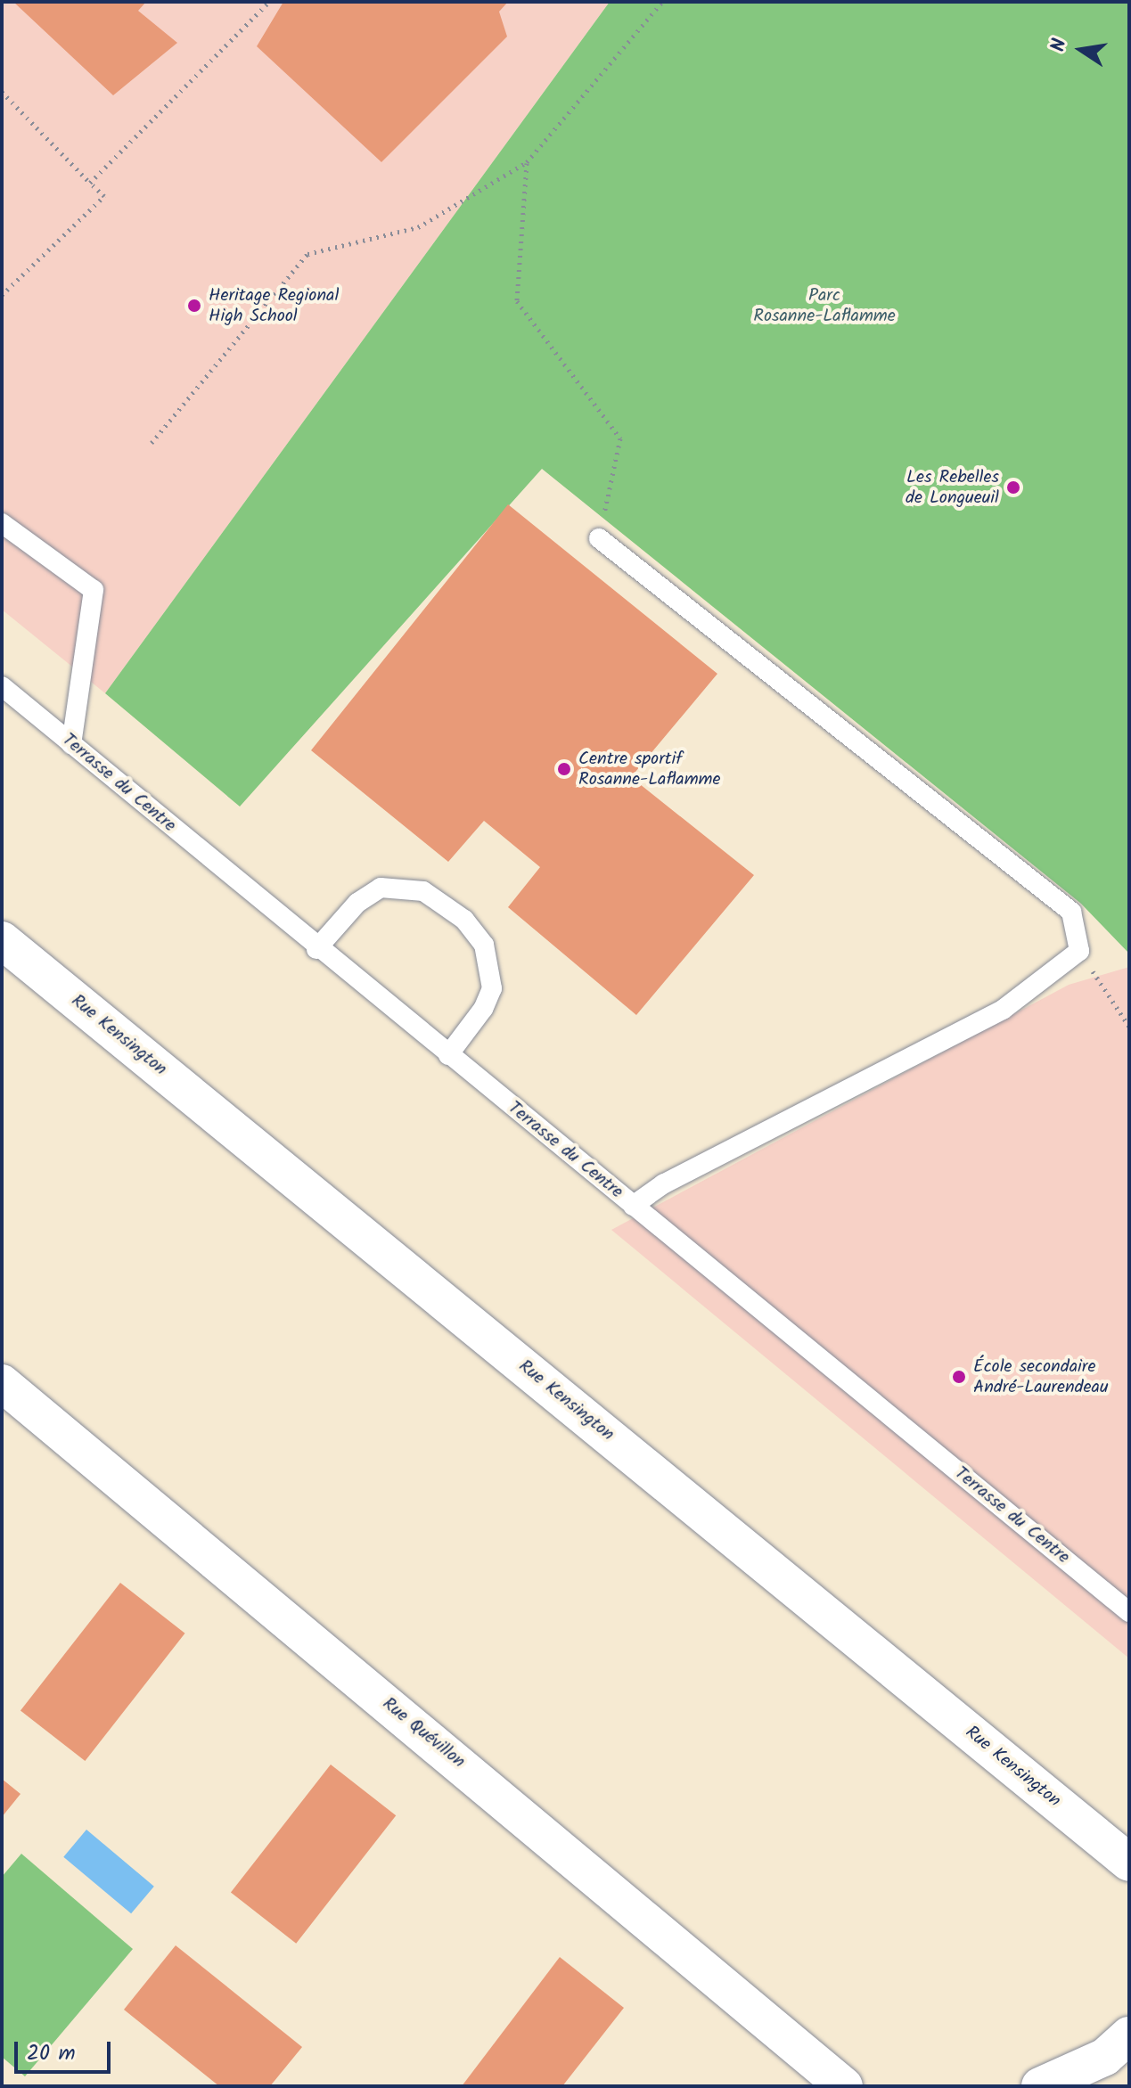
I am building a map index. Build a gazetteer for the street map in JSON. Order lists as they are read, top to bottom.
{
  "streets": {
    "street": ["Rue Kensington", "Rue Quévillon"],
    "lane": ["Terrasse du Centre"]
  },
  "parks": ["Parc Rosanne-Laflamme"],
  "places": [
    "Heritage Regional High School",
    "Les Rebelles de Longueuil",
    "Centre sportif Rosanne-Laflamme",
    "École secondaire André-Laurendeau"
  ],
  "scale_bar": "20 m",
  "north": "left"
}
